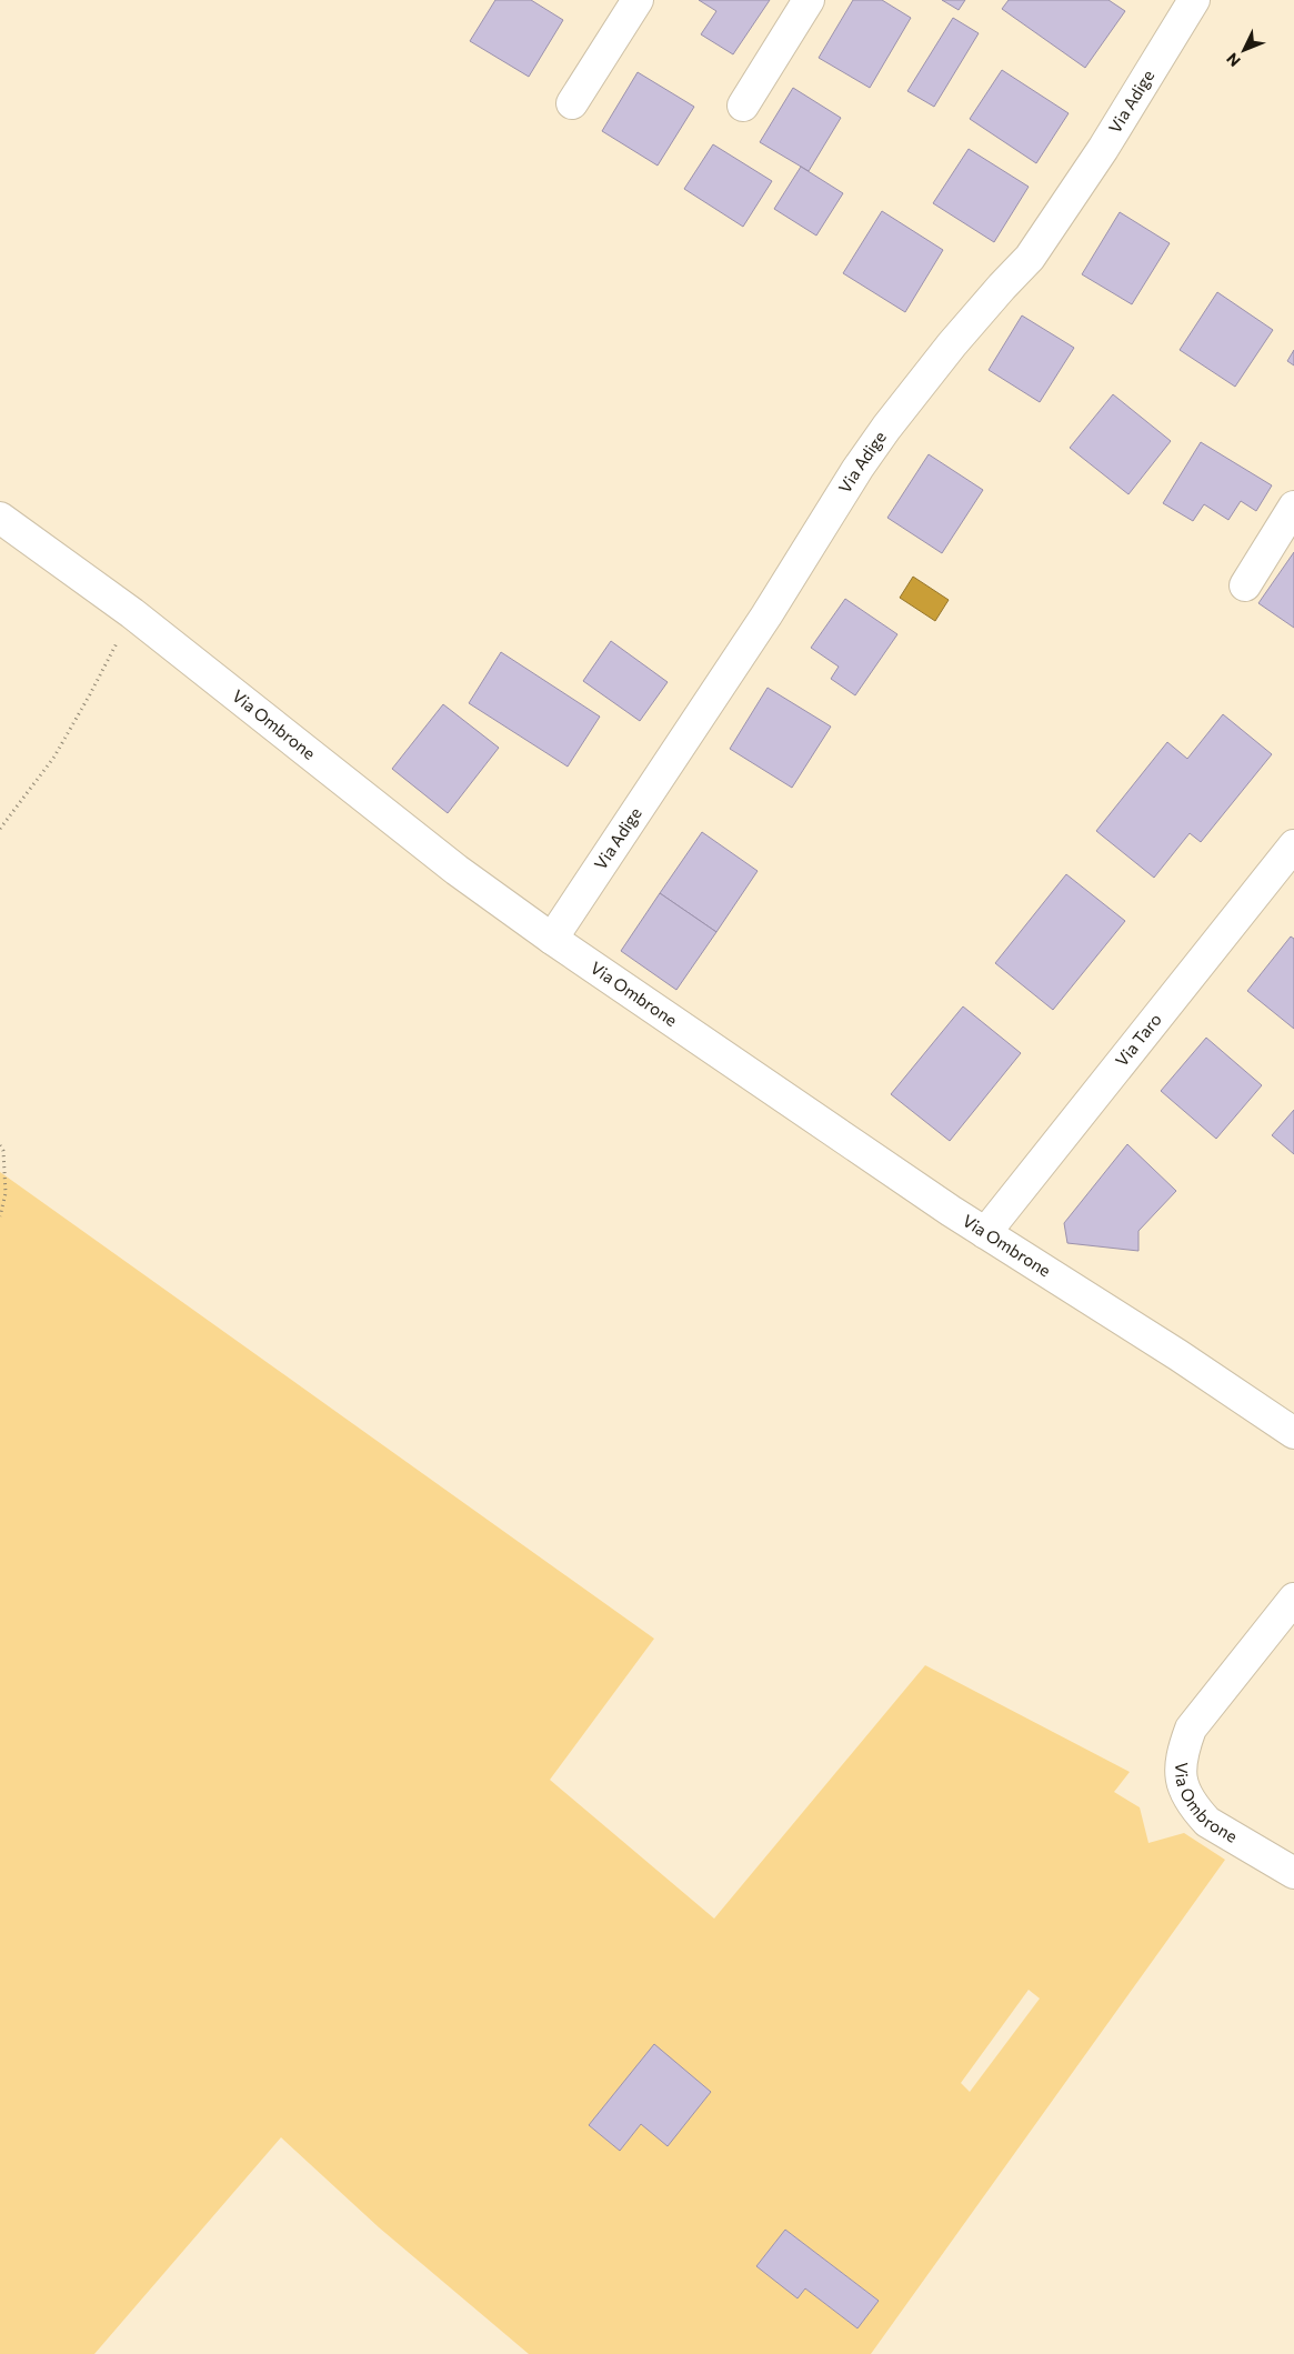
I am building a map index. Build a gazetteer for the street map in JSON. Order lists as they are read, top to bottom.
{
  "streets": {
    "street": ["Via Adige", "Via Ombrone", "Via Taro"]
  },
  "crossings": [
    ["Via Adige", "Via Ombrone"],
    ["Via Ombrone", "Via Taro"]
  ],
  "north": "bottom left"
}
